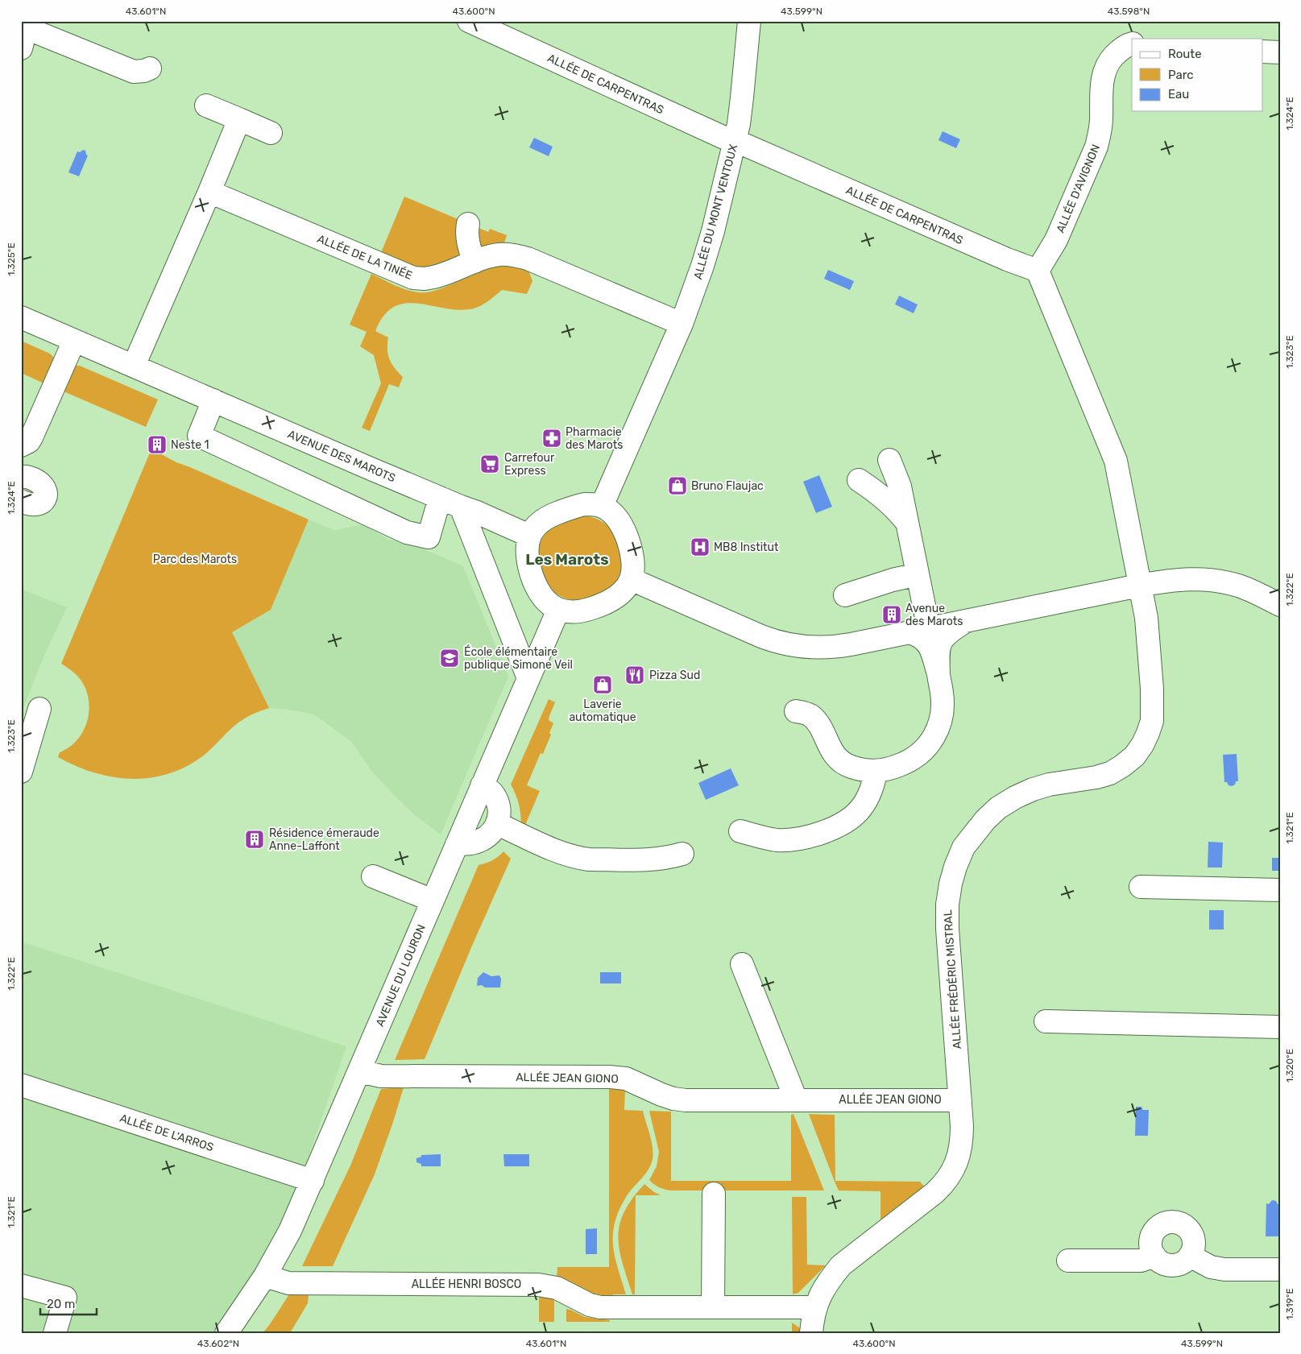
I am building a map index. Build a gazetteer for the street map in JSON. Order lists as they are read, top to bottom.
{
  "streets": {
    "street": [
      "ALLÉE DE CARPENTRAS",
      "ALLÉE D'AVIGNON",
      "ALLÉE DU MONT VENTOUX",
      "ALLÉE DE LA TINÉE",
      "AVENUE DES MAROTS",
      "AVENUE DU LOURON",
      "ALLÉE FRÉDÉRIC MISTRAL",
      "ALLÉE JEAN GIONO",
      "ALLÉE DE L'ARROS",
      "ALLÉE HENRI BOSCO"
    ]
  },
  "crossings": [
    ["ALLÉE DE CARPENTRAS", "ALLÉE D'AVIGNON"],
    ["ALLÉE DE CARPENTRAS", "ALLÉE DU MONT VENTOUX"],
    ["ALLÉE DU MONT VENTOUX", "ALLÉE DE LA TINÉE"],
    ["ALLÉE DU MONT VENTOUX", "AVENUE DES MAROTS"],
    ["ALLÉE DU MONT VENTOUX", "AVENUE DU LOURON"],
    ["AVENUE DES MAROTS", "AVENUE DU LOURON"],
    ["AVENUE DU LOURON", "ALLÉE JEAN GIONO"],
    ["AVENUE DU LOURON", "ALLÉE DE L'ARROS"],
    ["AVENUE DU LOURON", "ALLÉE HENRI BOSCO"],
    ["ALLÉE FRÉDÉRIC MISTRAL", "ALLÉE JEAN GIONO"],
    ["ALLÉE FRÉDÉRIC MISTRAL", "ALLÉE HENRI BOSCO"]
  ],
  "districts": ["Les Marots"],
  "parks": ["Parc des Marots"],
  "places": {
    "pharmacy": ["Pharmacie des Marots"],
    "building": ["Neste 1", "Avenue des Marots", "Résidence émeraude Anne-Laffont"],
    "supermarket": ["Carrefour Express"],
    "shop": ["Bruno Flaujac", "Laverie automatique"],
    "hospital": ["MB8 Institut"],
    "school or university": ["École élémentaire publique Simone Veil"],
    "restaurant": ["Pizza Sud"]
  },
  "legend": ["Route", "Parc", "Eau"],
  "scale_bar": "20 m",
  "coordinates": [
    "43.601°N",
    "43.600°N",
    "43.599°N",
    "43.598°N",
    "1.324°E",
    "1.325°E",
    "1.323°E",
    "1.322°E",
    "1.321°E",
    "1.320°E",
    "1.319°E",
    "43.602°N"
  ]
}
